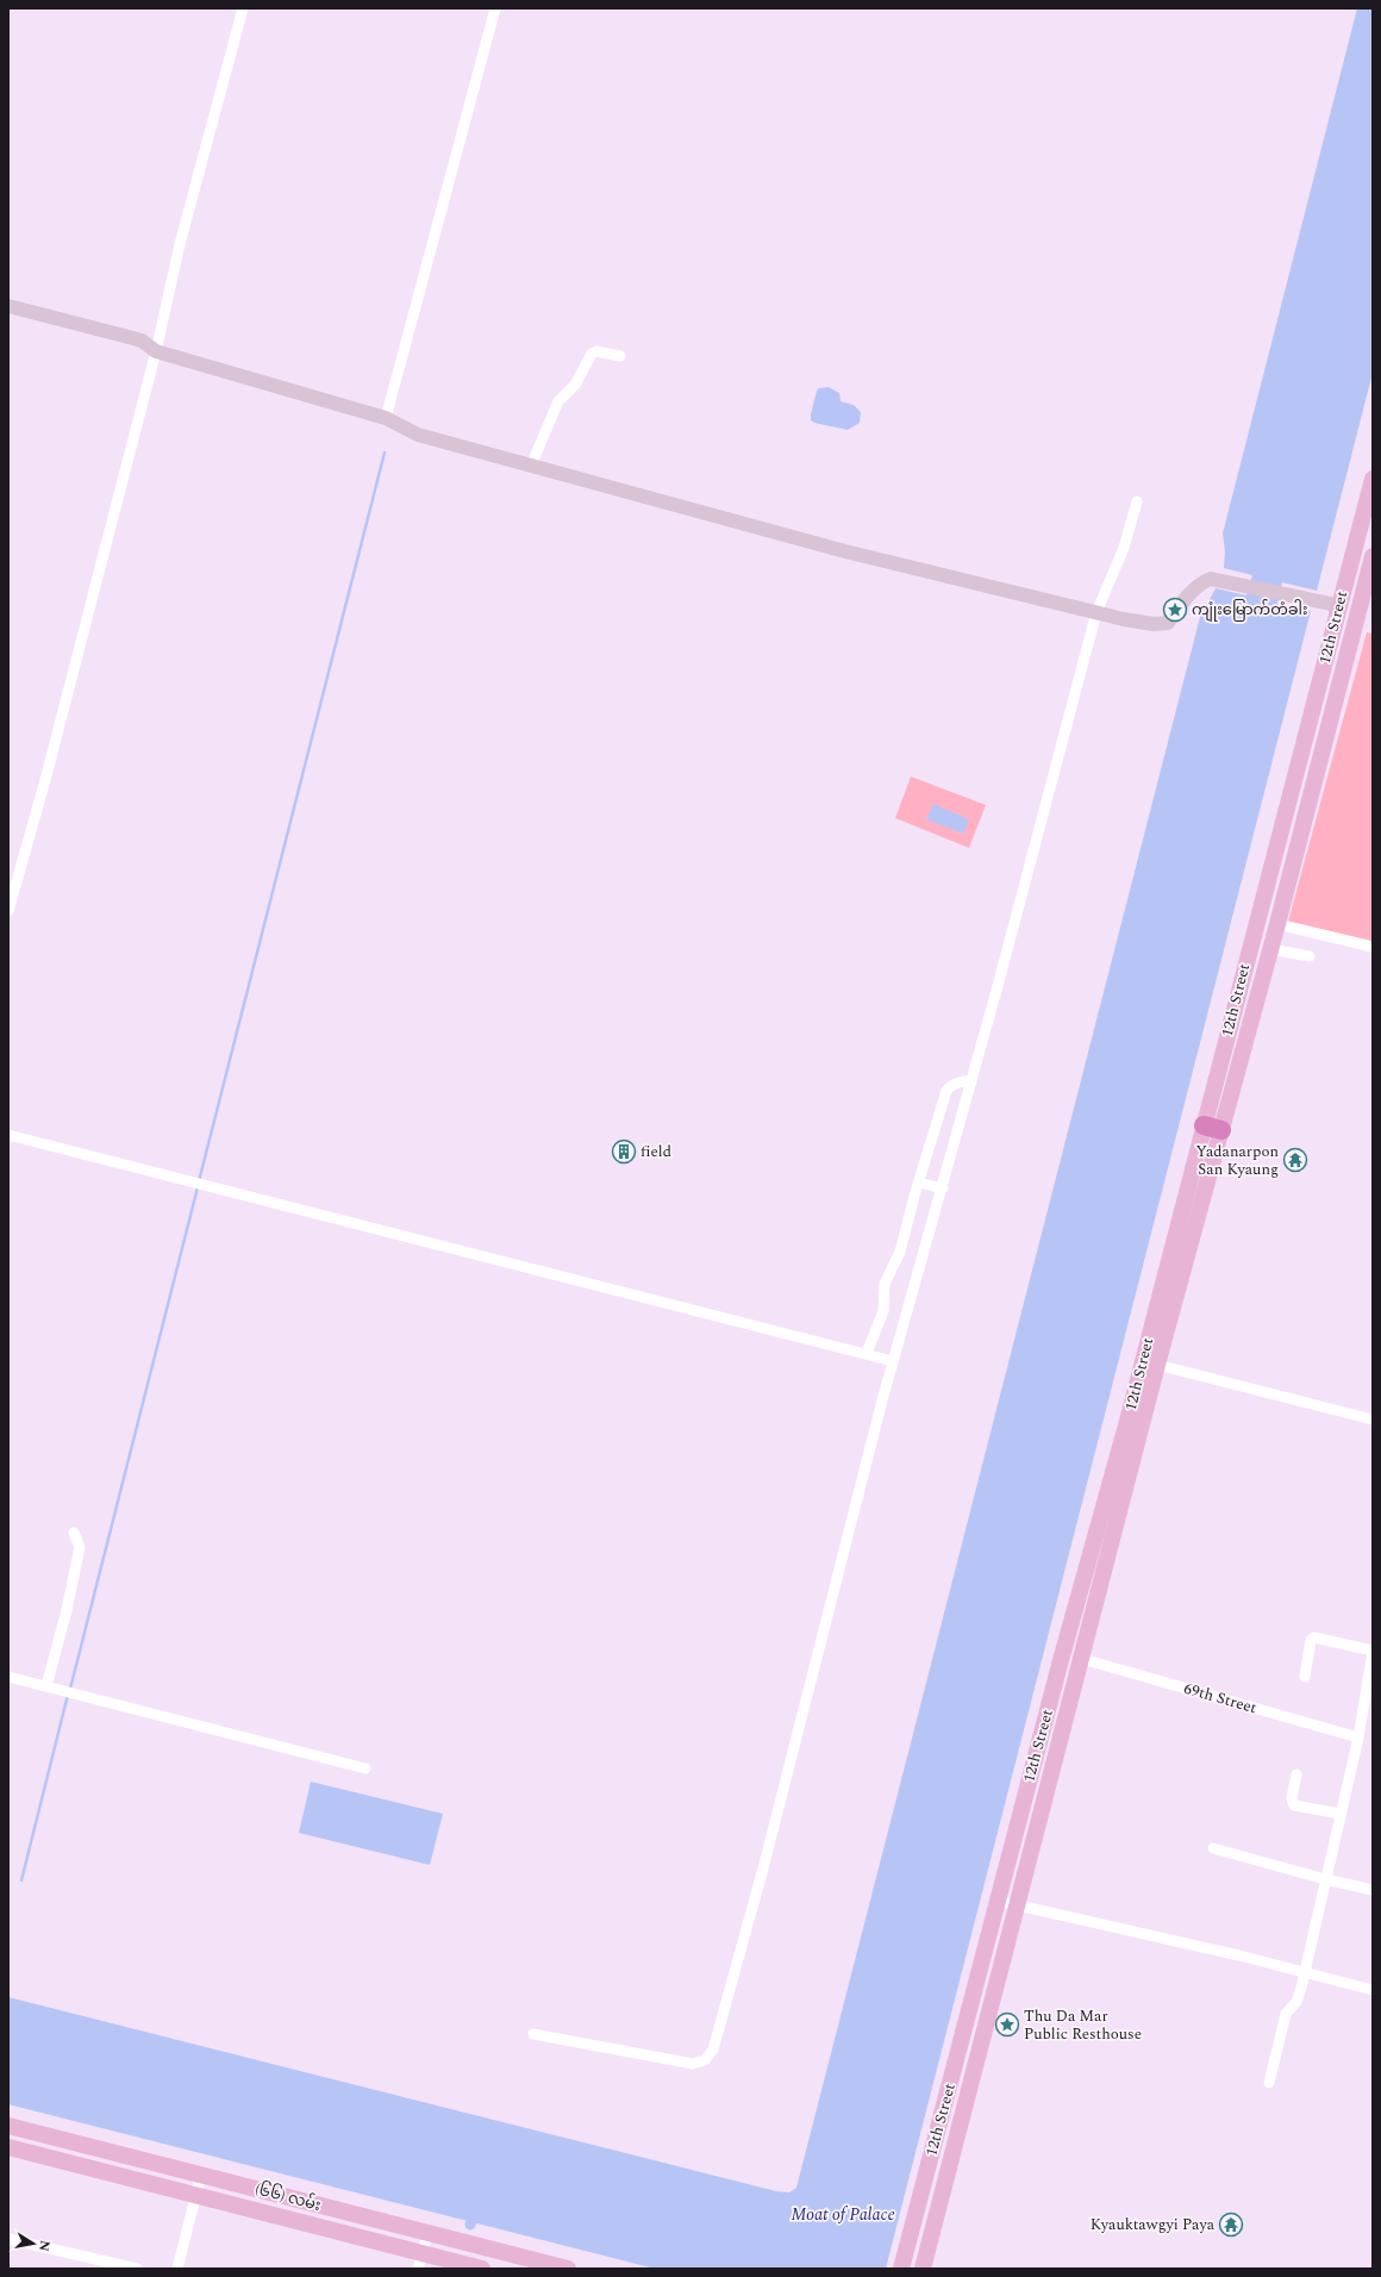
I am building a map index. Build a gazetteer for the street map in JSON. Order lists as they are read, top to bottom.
{
  "streets": {
    "main road": ["12th Street", "(၆၆) လမ်း"],
    "street": ["69th Street"]
  },
  "crossings": [
    ["12th Street", "69th Street"]
  ],
  "water": ["Moat of Palace"],
  "places": {
    "place": ["ကျုံးမြောက်တံခါး", "Thu Da Mar Public Resthouse"],
    "building": ["field"],
    "temple": ["Yadanarpon San Kyaung", "Kyauktawgyi Paya"]
  },
  "north": "right"
}
